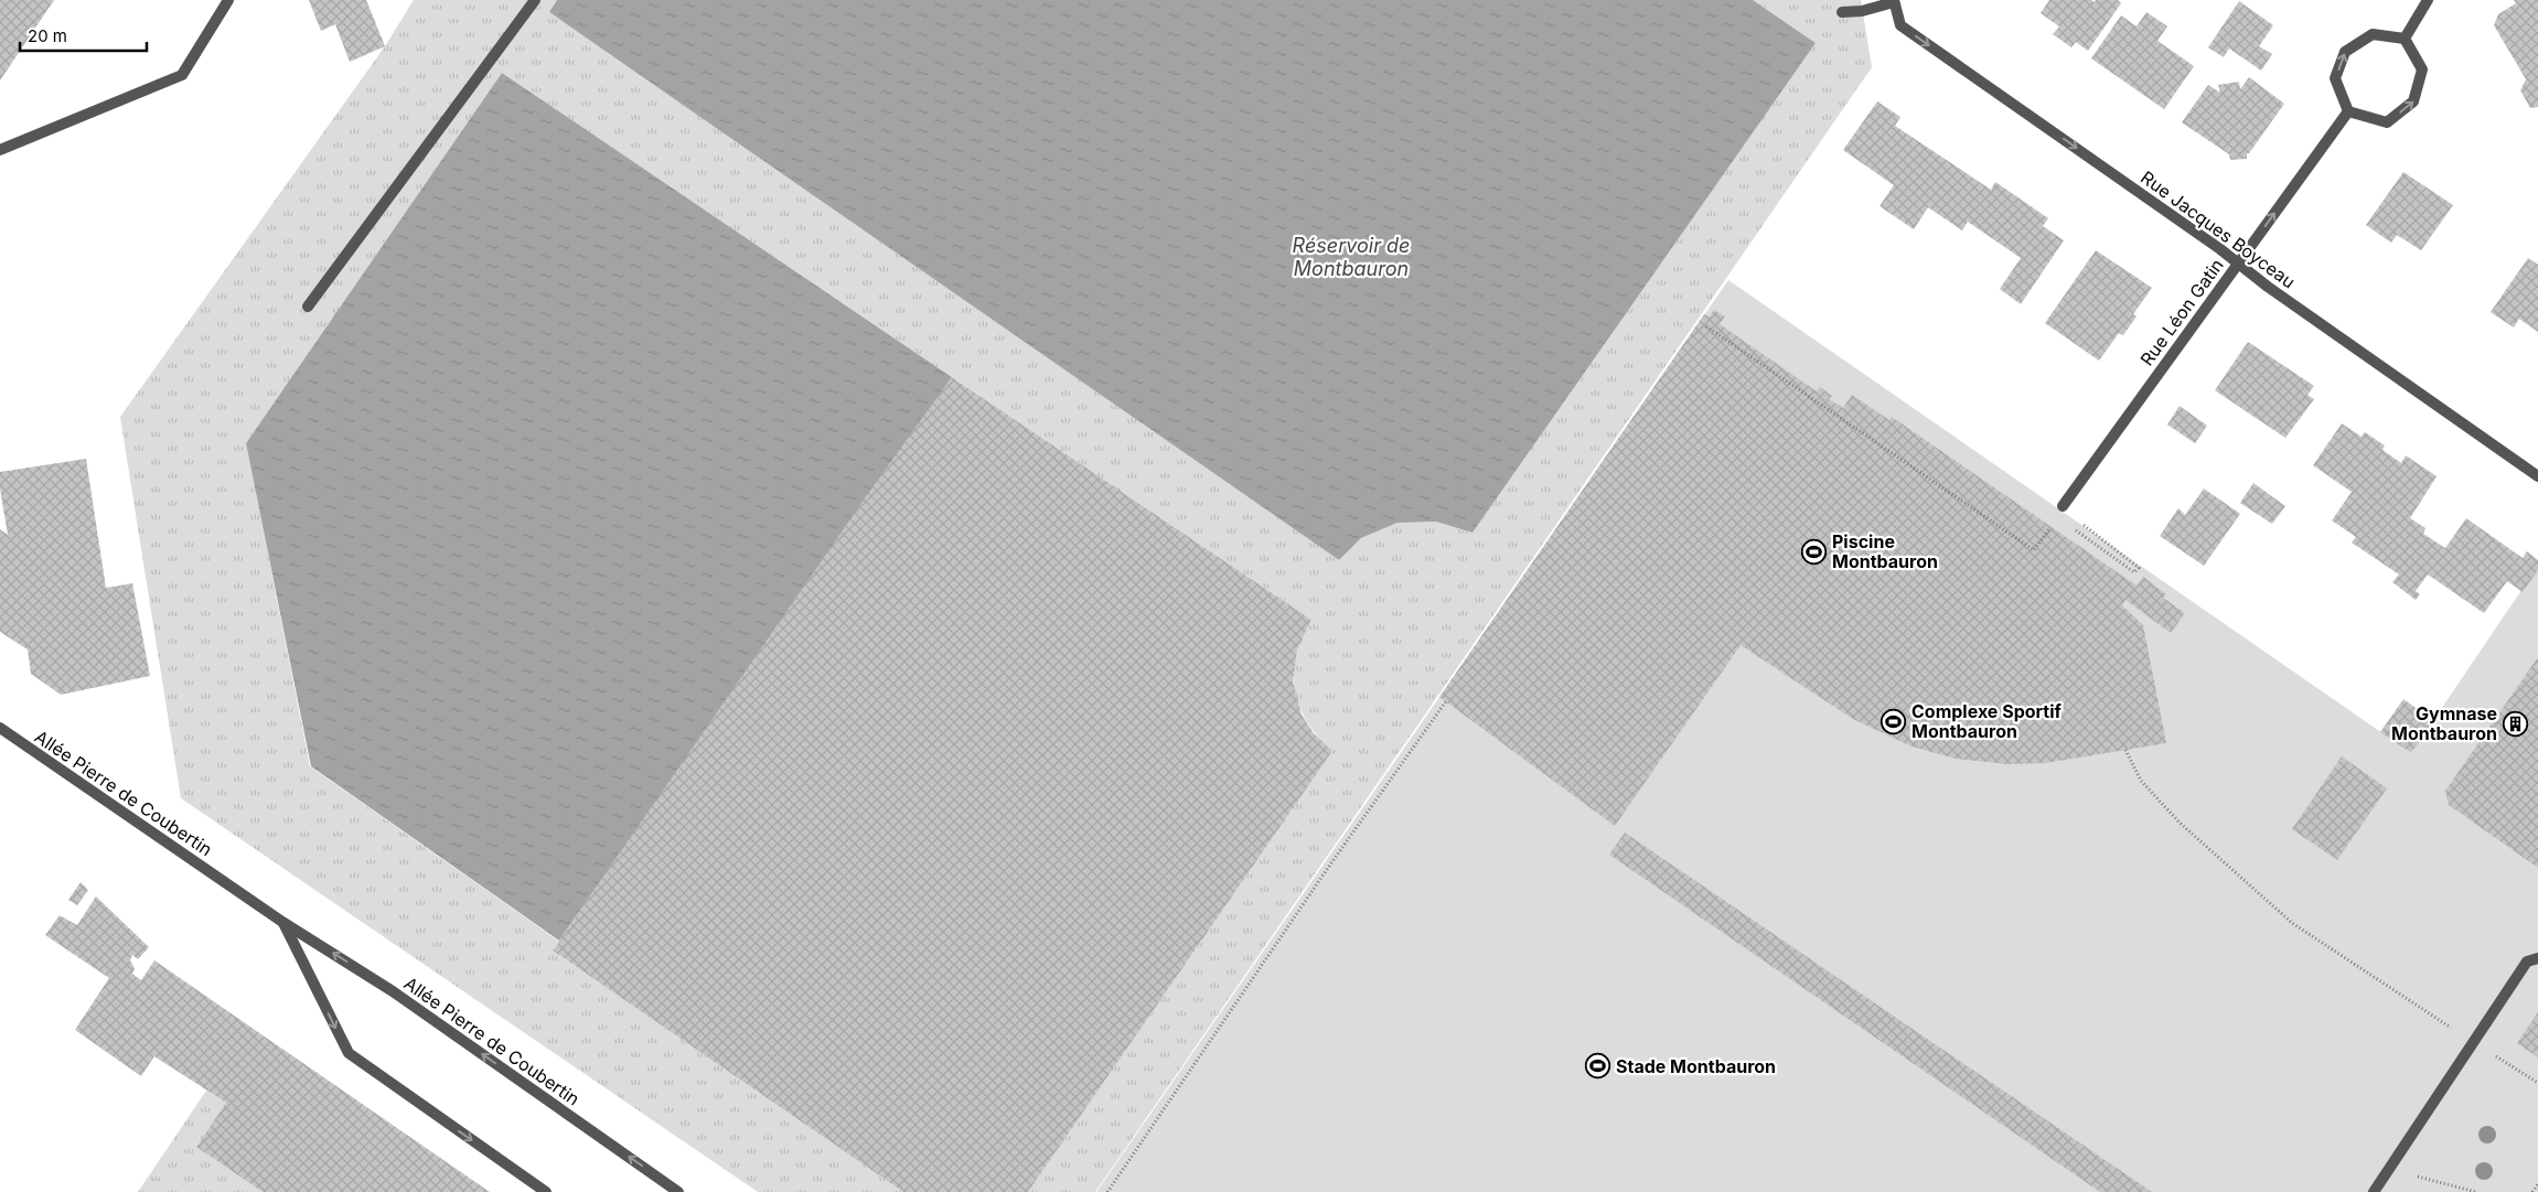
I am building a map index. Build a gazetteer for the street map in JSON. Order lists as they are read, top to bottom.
{
  "streets": {
    "street": ["Rue Jacques Boyceau", "Rue Léon Gatin", "Allée Pierre de Coubertin"]
  },
  "crossings": [
    ["Rue Jacques Boyceau", "Rue Léon Gatin"]
  ],
  "one_way": ["Rue Jacques Boyceau", "Rue Léon Gatin"],
  "water": ["Réservoir de Montbauron"],
  "places": {
    "sports": ["Piscine Montbauron", "Complexe Sportif Montbauron", "Stade Montbauron"],
    "building": ["Gymnase Montbauron"]
  },
  "scale_bar": "20 m"
}
